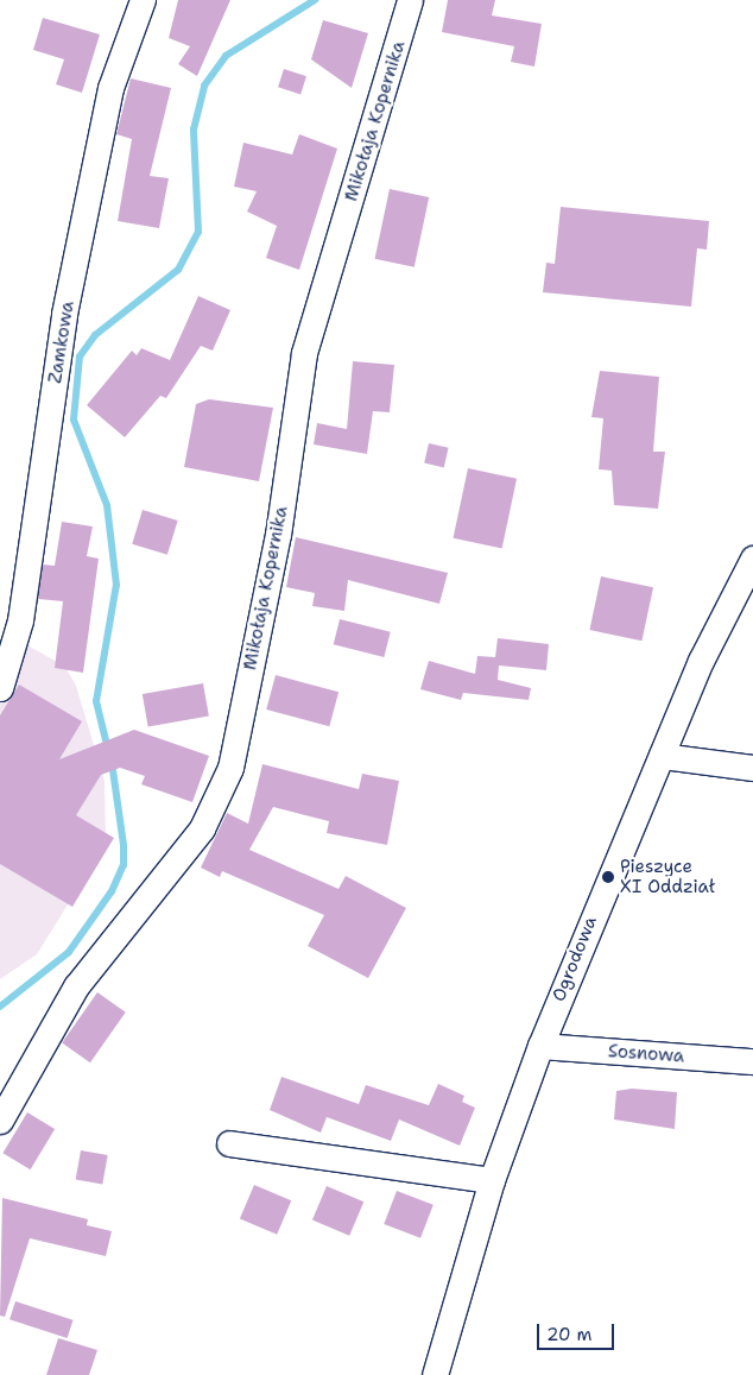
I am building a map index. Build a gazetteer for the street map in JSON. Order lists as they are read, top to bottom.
{
  "streets": {
    "street": [
      "Mikołaja Kopernika",
      "Zamkowa",
      "Ogrodowa",
      "Sosnowa"
    ]
  },
  "crossings": [
    ["Ogrodowa", "Sosnowa"]
  ],
  "places": ["Pieszyce XI Oddział"],
  "scale_bar": "20 m"
}
